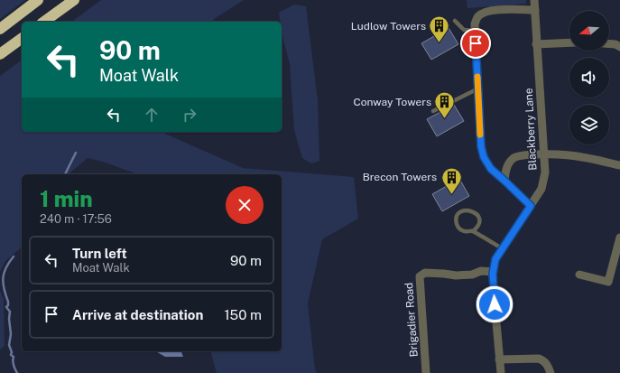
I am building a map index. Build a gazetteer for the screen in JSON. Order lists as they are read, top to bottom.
{
  "streets": {
    "street": ["Blackberry Lane", "Brigadier Road"]
  },
  "crossings": [
    ["Blackberry Lane", "Brigadier Road"]
  ],
  "places": {
    "building": ["Ludlow Towers", "Conway Towers", "Brecon Towers"]
  },
  "north": "left",
  "page": {
    "turn": ["90 m", "Moat Walk"],
    "heading": ["1 min", "240 m · 17:56"],
    "list": [
      {
        "name": "Turn left",
        "note": "Moat Walk",
        "value": "90 m"
      },
      {
        "name": "Arrive at destination",
        "value": "150 m"
      }
    ]
  }
}
